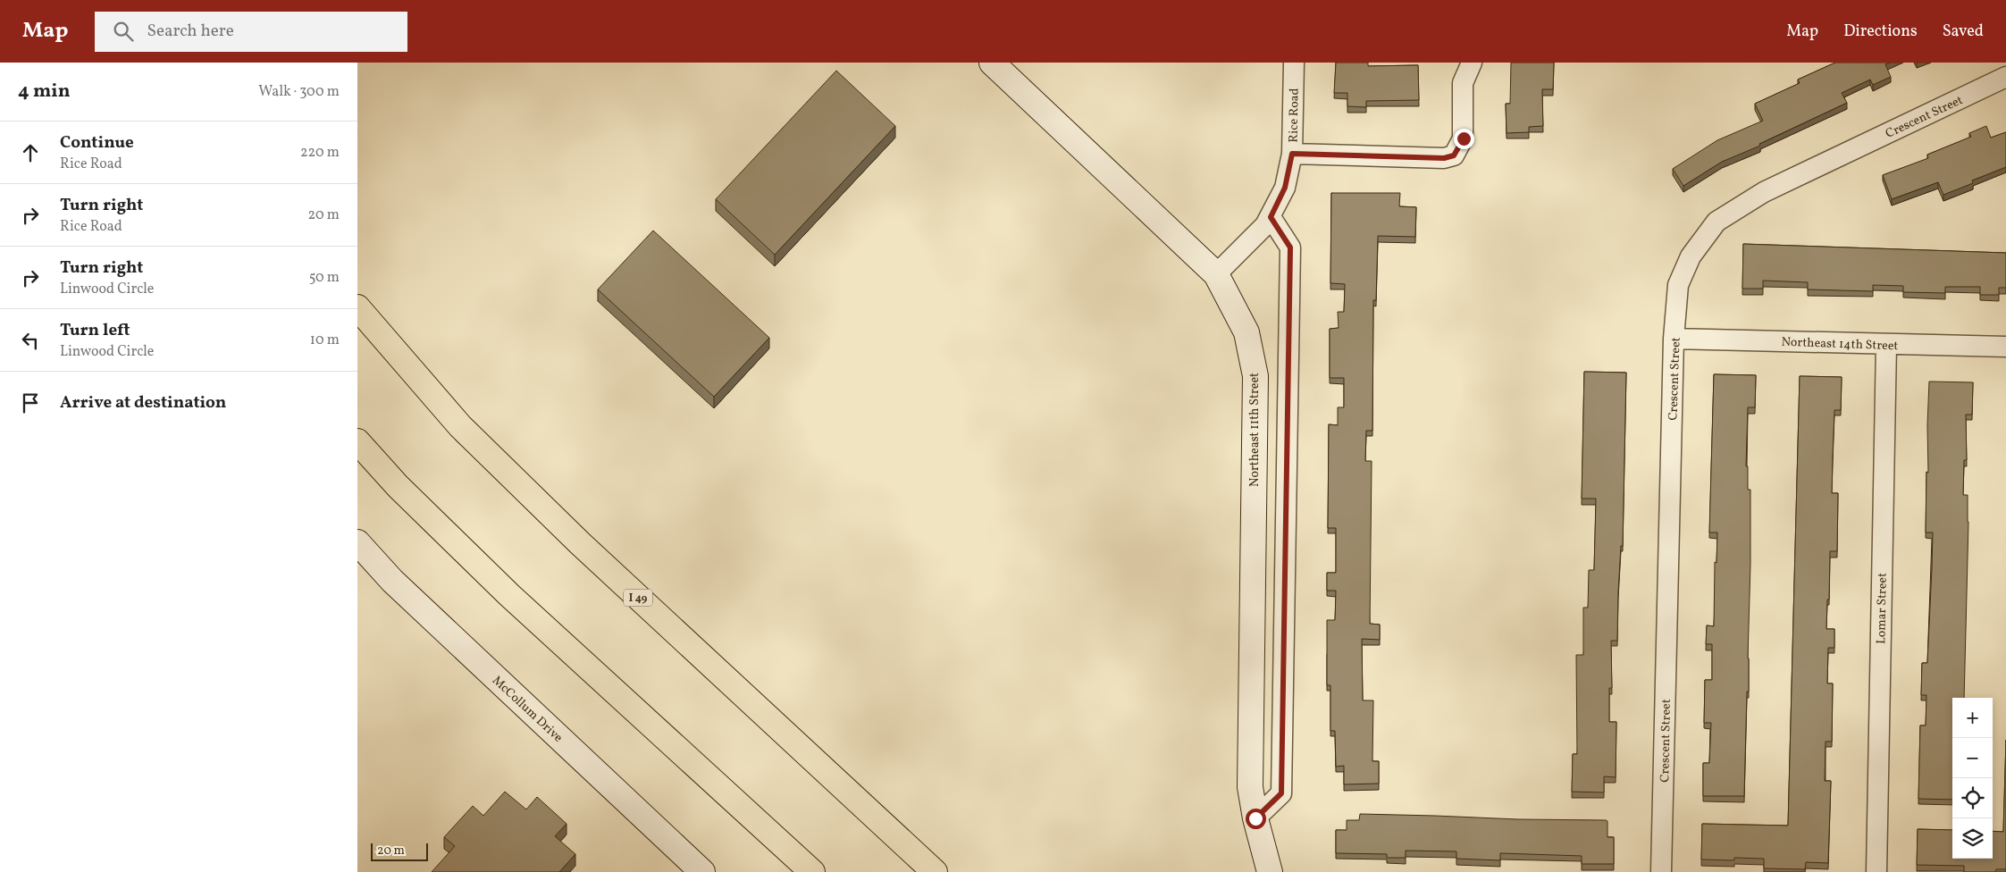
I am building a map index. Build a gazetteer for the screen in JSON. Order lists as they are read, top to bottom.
{
  "streets": {
    "highway": ["I 49"],
    "street": [
      "Rice Road",
      "Crescent Street",
      "Northeast 14th Street",
      "Northeast 11th Street",
      "Lomar Street",
      "McCollum Drive"
    ]
  },
  "crossings": [
    ["Rice Road", "Northeast 11th Street"],
    ["Crescent Street", "Northeast 14th Street"],
    ["Northeast 14th Street", "Lomar Street"]
  ],
  "scale_bar": "20 m",
  "page": {
    "header": "Map",
    "search": "Search here",
    "nav": ["Map", "Directions", "Saved"],
    "heading": ["4 min", "Walk · 300 m"],
    "list": [
      ["Continue", "Rice Road", "220 m"],
      ["Turn right", "Rice Road", "20 m"],
      ["Turn right", "Linwood Circle", "50 m"],
      ["Turn left", "Linwood Circle", "10 m"],
      "Arrive at destination"
    ],
    "map_buttons": ["+", "−"],
    "scale": "20 m"
  }
}
